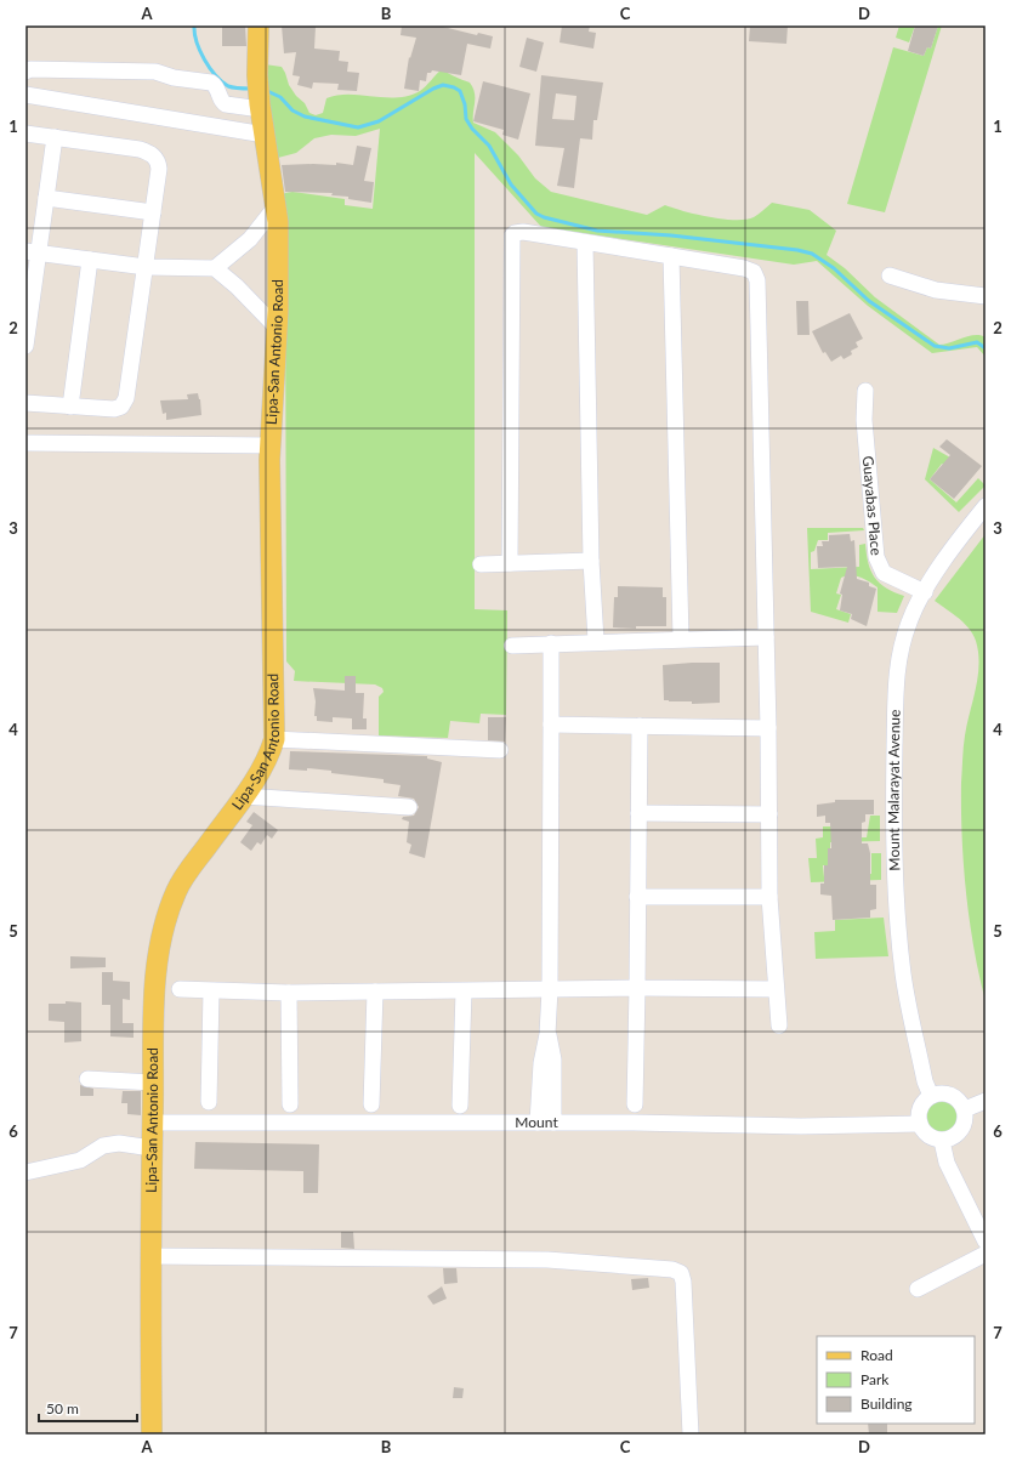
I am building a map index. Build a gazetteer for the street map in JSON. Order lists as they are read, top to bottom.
{
  "streets": {
    "main road": ["Lipa-San Antonio Road"],
    "street": ["Guayabas Place", "Mount Malarayat Avenue", "Mount"]
  },
  "crossings": [
    ["Lipa-San Antonio Road", "Mount"],
    ["Guayabas Place", "Mount Malarayat Avenue"],
    ["Mount Malarayat Avenue", "Mount"]
  ],
  "legend": ["Road", "Park", "Building"],
  "scale_bar": "50 m",
  "grid": {
    "columns": [
      "A",
      "B",
      "C",
      "D"
    ],
    "rows": [
      "1",
      "2",
      "3",
      "4",
      "5",
      "6",
      "7"
    ]
  }
}
